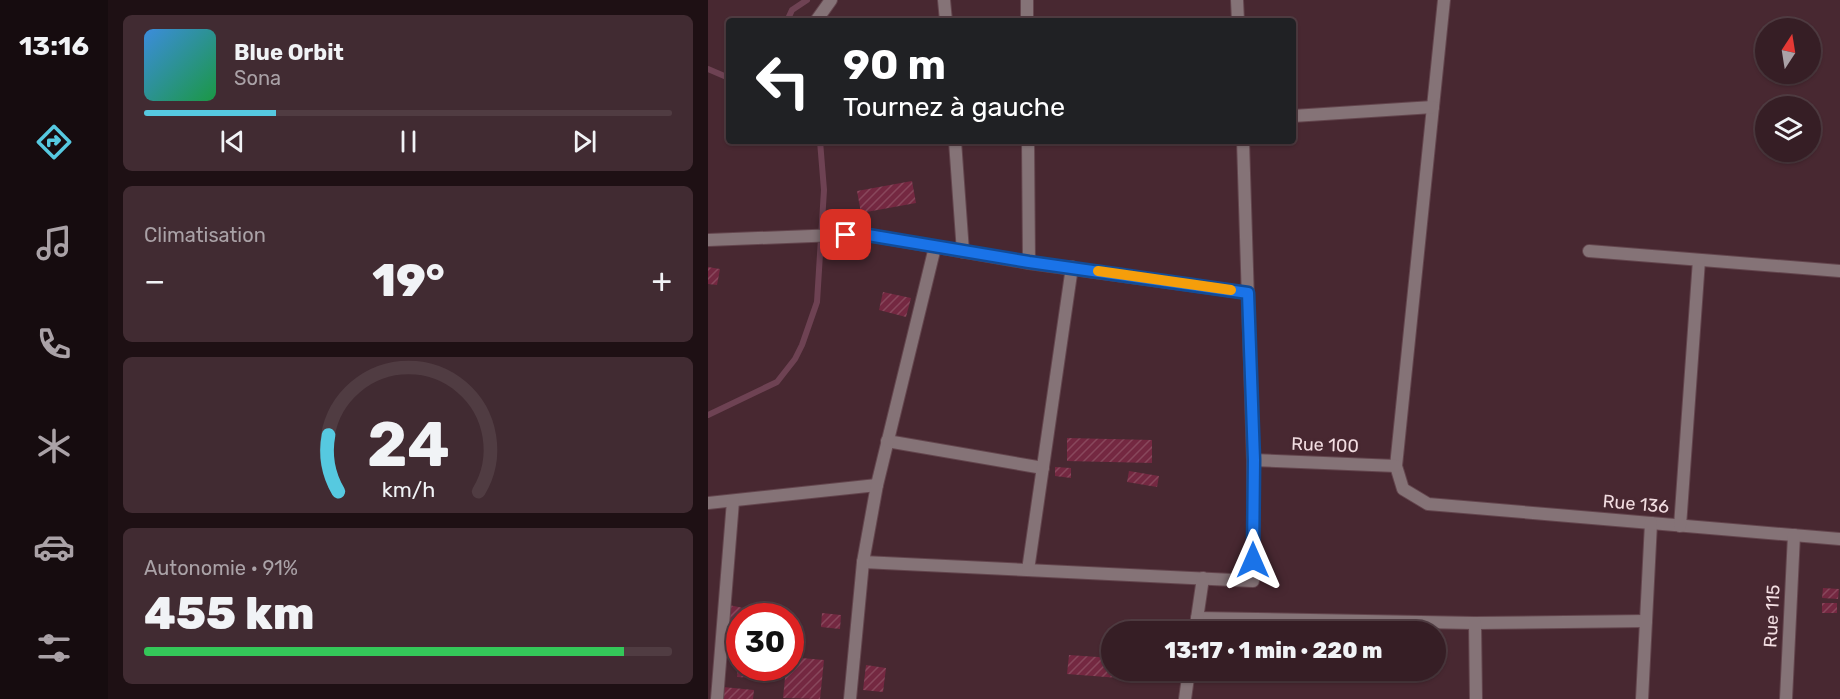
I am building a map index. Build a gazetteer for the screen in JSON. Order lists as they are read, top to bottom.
{
  "streets": {
    "street": ["Rue 100", "Rue 136", "Rue 115"]
  },
  "crossings": [
    ["Rue 100", "Rue 136"],
    ["Rue 136", "Rue 115"]
  ],
  "north": "top",
  "page": {
    "tabs": "13:16",
    "turn": ["90 m", "Tournez à gauche"],
    "song": ["Blue Orbit", "Sona"],
    "tile": [
      "Climatisation",
      ["Autonomie · 91%", "455 km"]
    ],
    "heat": ["−", "19°", "+"],
    "limit": "30",
    "trip": "13:17 · 1 min · 220 m",
    "gauge": ["24", "km/h"]
  }
}
